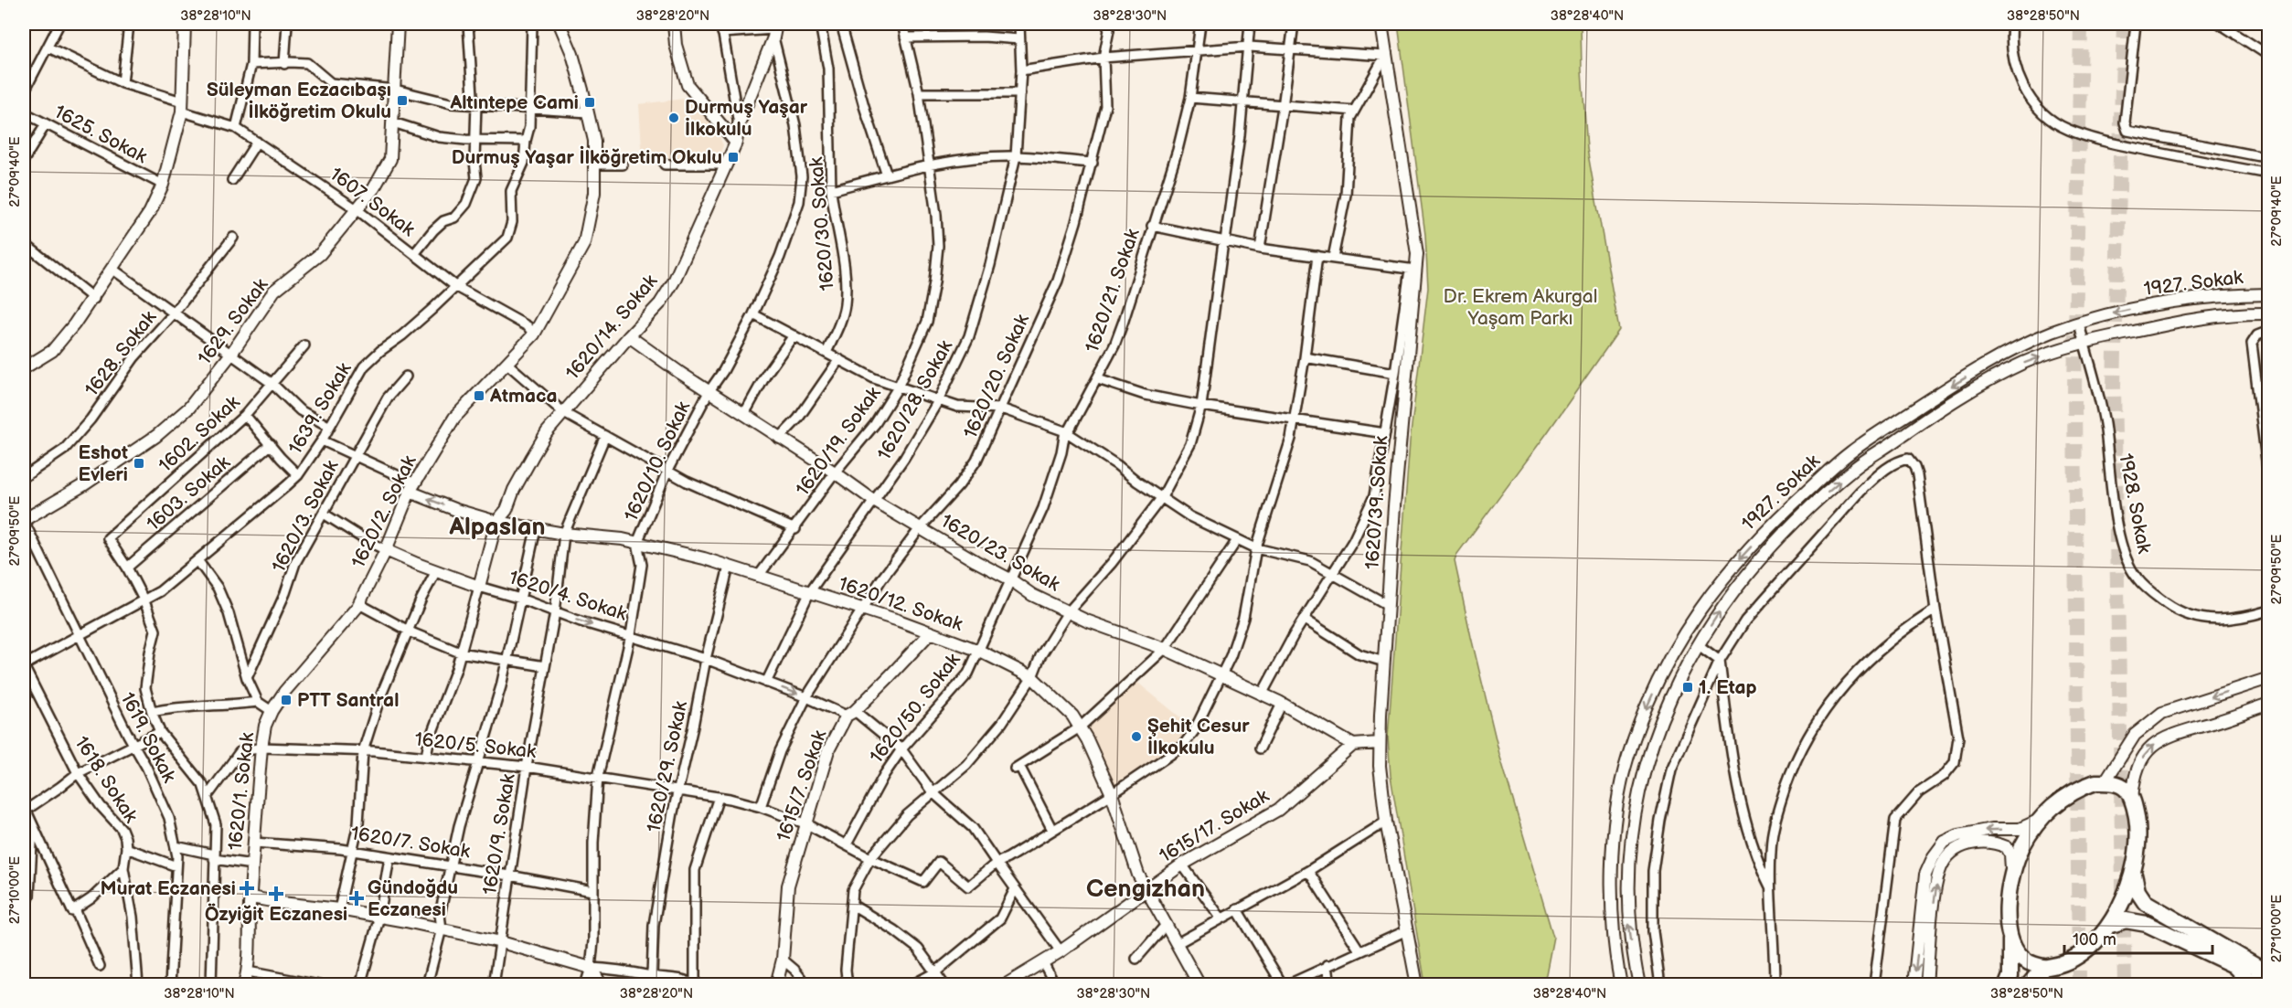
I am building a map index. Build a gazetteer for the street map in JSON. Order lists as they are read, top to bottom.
{
  "streets": {
    "street": [
      "1625. Sokak",
      "1607. Sokak",
      "1620/30. Sokak",
      "1927. Sokak",
      "1620/21. Sokak",
      "1629. Sokak",
      "1620/14. Sokak",
      "1628. Sokak",
      "1620/20. Sokak",
      "1620/28. Sokak",
      "1639. Sokak",
      "1602. Sokak",
      "1620/19. Sokak",
      "1620/10. Sokak",
      "1603. Sokak",
      "1620/39. Sokak",
      "1928. Sokak",
      "1620/2. Sokak",
      "1620/3. Sokak",
      "1620/23. Sokak",
      "1620/4. Sokak",
      "1620/12. Sokak",
      "1620/50. Sokak",
      "1619. Sokak",
      "1620/5. Sokak",
      "1620/29. Sokak",
      "1618. Sokak",
      "1615/7. Sokak",
      "1620/1. Sokak",
      "1615/17. Sokak",
      "1620/9. Sokak",
      "1620/7. Sokak"
    ]
  },
  "crossings": [
    ["1607. Sokak", "1629. Sokak"],
    ["1607. Sokak", "1639. Sokak"],
    ["1607. Sokak", "1620/2. Sokak"],
    ["1927. Sokak", "1928. Sokak"],
    ["1620/21. Sokak", "1620/23. Sokak"],
    ["1620/21. Sokak", "1620/12. Sokak"],
    ["1620/21. Sokak", "1620/50. Sokak"],
    ["1629. Sokak", "1619. Sokak"],
    ["1620/14. Sokak", "1620/10. Sokak"],
    ["1620/14. Sokak", "1620/23. Sokak"],
    ["1620/14. Sokak", "1620/4. Sokak"],
    ["1620/14. Sokak", "1620/12. Sokak"],
    ["1620/14. Sokak", "1620/5. Sokak"],
    ["1620/20. Sokak", "1620/23. Sokak"],
    ["1620/20. Sokak", "1620/4. Sokak"],
    ["1620/20. Sokak", "1620/12. Sokak"],
    ["1620/20. Sokak", "1620/5. Sokak"],
    ["1620/28. Sokak", "1620/23. Sokak"],
    ["1620/28. Sokak", "1620/4. Sokak"],
    ["1620/28. Sokak", "1620/12. Sokak"],
    ["1639. Sokak", "1619. Sokak"],
    ["1639. Sokak", "1618. Sokak"],
    ["1602. Sokak", "1603. Sokak"],
    ["1620/19. Sokak", "1620/23. Sokak"],
    ["1620/19. Sokak", "1620/12. Sokak"],
    ["1620/10. Sokak", "1620/23. Sokak"],
    ["1620/10. Sokak", "1620/4. Sokak"],
    ["1620/10. Sokak", "1620/12. Sokak"],
    ["1620/10. Sokak", "1620/5. Sokak"],
    ["1620/10. Sokak", "1620/7. Sokak"],
    ["1620/2. Sokak", "1620/4. Sokak"],
    ["1620/2. Sokak", "1620/12. Sokak"],
    ["1620/2. Sokak", "1620/1. Sokak"],
    ["1620/3. Sokak", "1620/4. Sokak"],
    ["1620/23. Sokak", "1615/17. Sokak"],
    ["1620/4. Sokak", "1620/50. Sokak"],
    ["1620/4. Sokak", "1620/5. Sokak"],
    ["1620/4. Sokak", "1620/29. Sokak"],
    ["1620/4. Sokak", "1615/7. Sokak"],
    ["1620/4. Sokak", "1615/17. Sokak"],
    ["1620/4. Sokak", "1620/9. Sokak"],
    ["1620/12. Sokak", "1620/50. Sokak"],
    ["1620/12. Sokak", "1620/29. Sokak"],
    ["1620/12. Sokak", "1615/7. Sokak"],
    ["1620/12. Sokak", "1615/17. Sokak"],
    ["1620/12. Sokak", "1620/9. Sokak"],
    ["1620/50. Sokak", "1620/5. Sokak"],
    ["1620/5. Sokak", "1620/29. Sokak"],
    ["1620/5. Sokak", "1615/7. Sokak"],
    ["1620/5. Sokak", "1620/1. Sokak"],
    ["1620/5. Sokak", "1620/9. Sokak"],
    ["1620/1. Sokak", "1620/7. Sokak"],
    ["1620/9. Sokak", "1620/7. Sokak"]
  ],
  "districts": ["Alpaslan", "Cengizhan"],
  "parks": ["Dr. Ekrem Akurgal Yaşam Parkı"],
  "places": {
    "transit": [
      "Süleyman Eczacıbaşı İlköğretim Okulu",
      "Altıntepe Cami",
      "Durmuş Yaşar İlköğretim Okulu",
      "Atmaca",
      "Eshot Evleri",
      "1. Etap",
      "PTT Santral"
    ],
    "other": ["Durmuş Yaşar İlkokulu", "Şehit Cesur İlkokulu"],
    "health": ["Murat Eczanesi", "Özyiğit Eczanesi", "Gündoğdu Eczanesi"]
  },
  "scale_bar": "100 m",
  "coordinates": [
    "38°28'10\"N",
    "38°28'20\"N",
    "38°28'30\"N",
    "38°28'40\"N",
    "38°28'50\"N",
    "27°09'40\"E",
    "27°09'50\"E",
    "27°10'00\"E"
  ]
}
